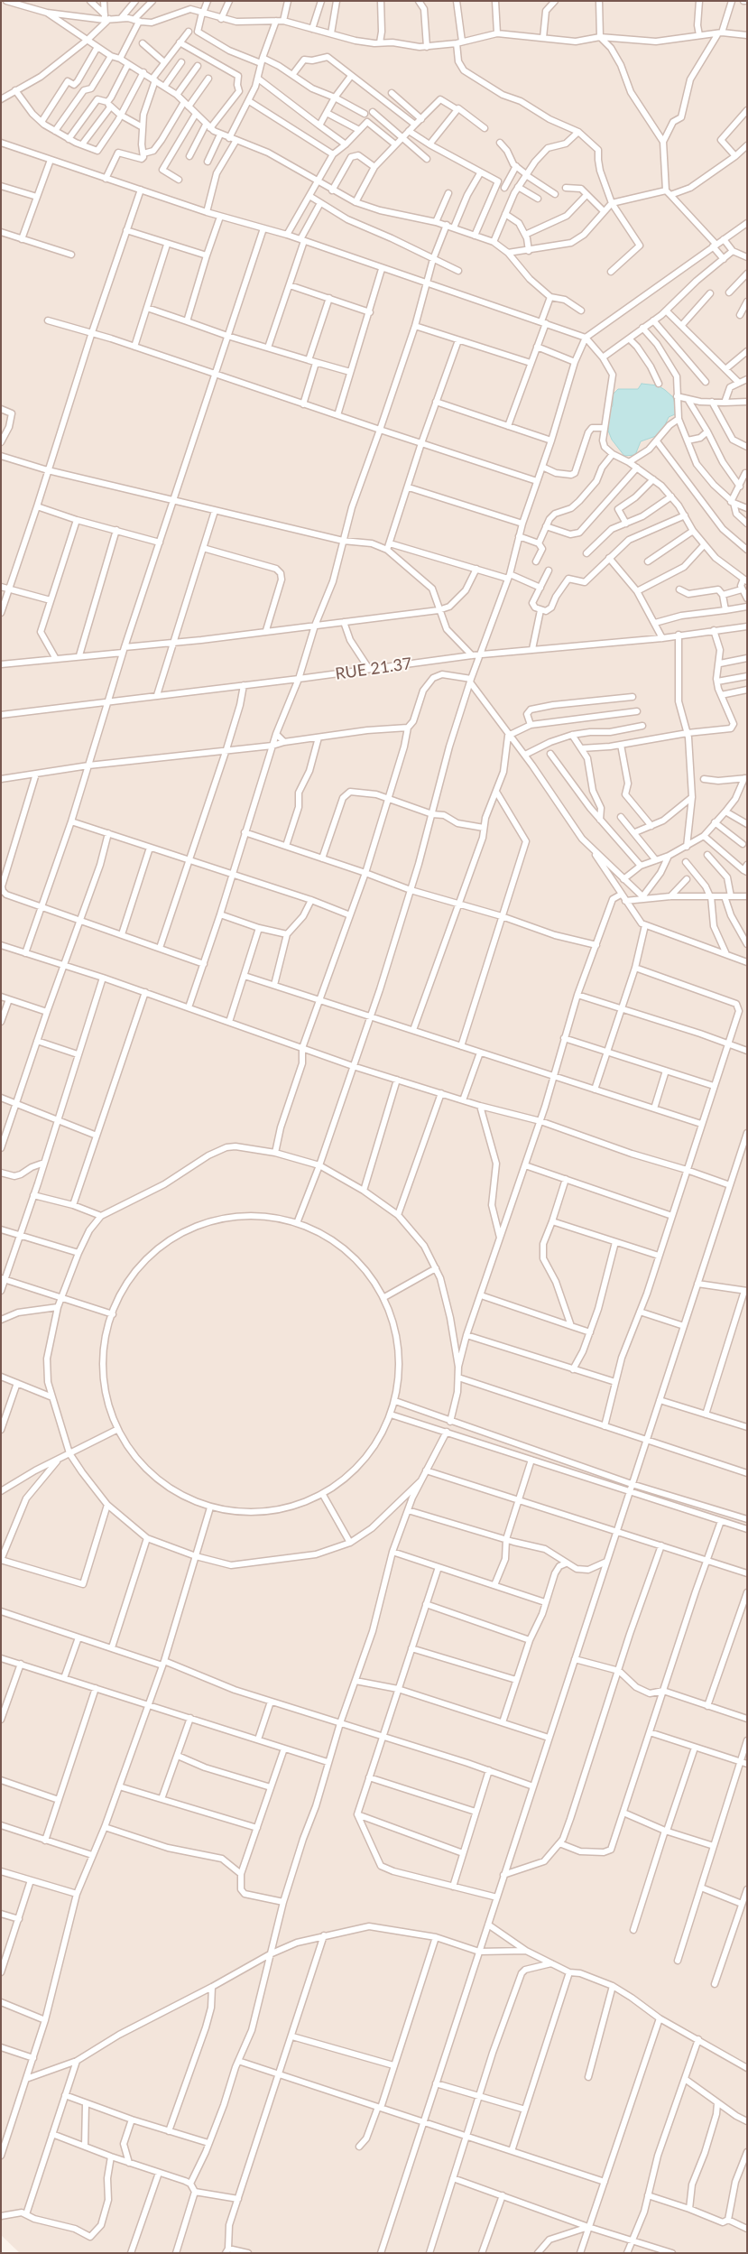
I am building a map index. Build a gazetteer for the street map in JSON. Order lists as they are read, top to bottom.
{
  "streets": {
    "street": ["RUE 21.37"]
  }
}
